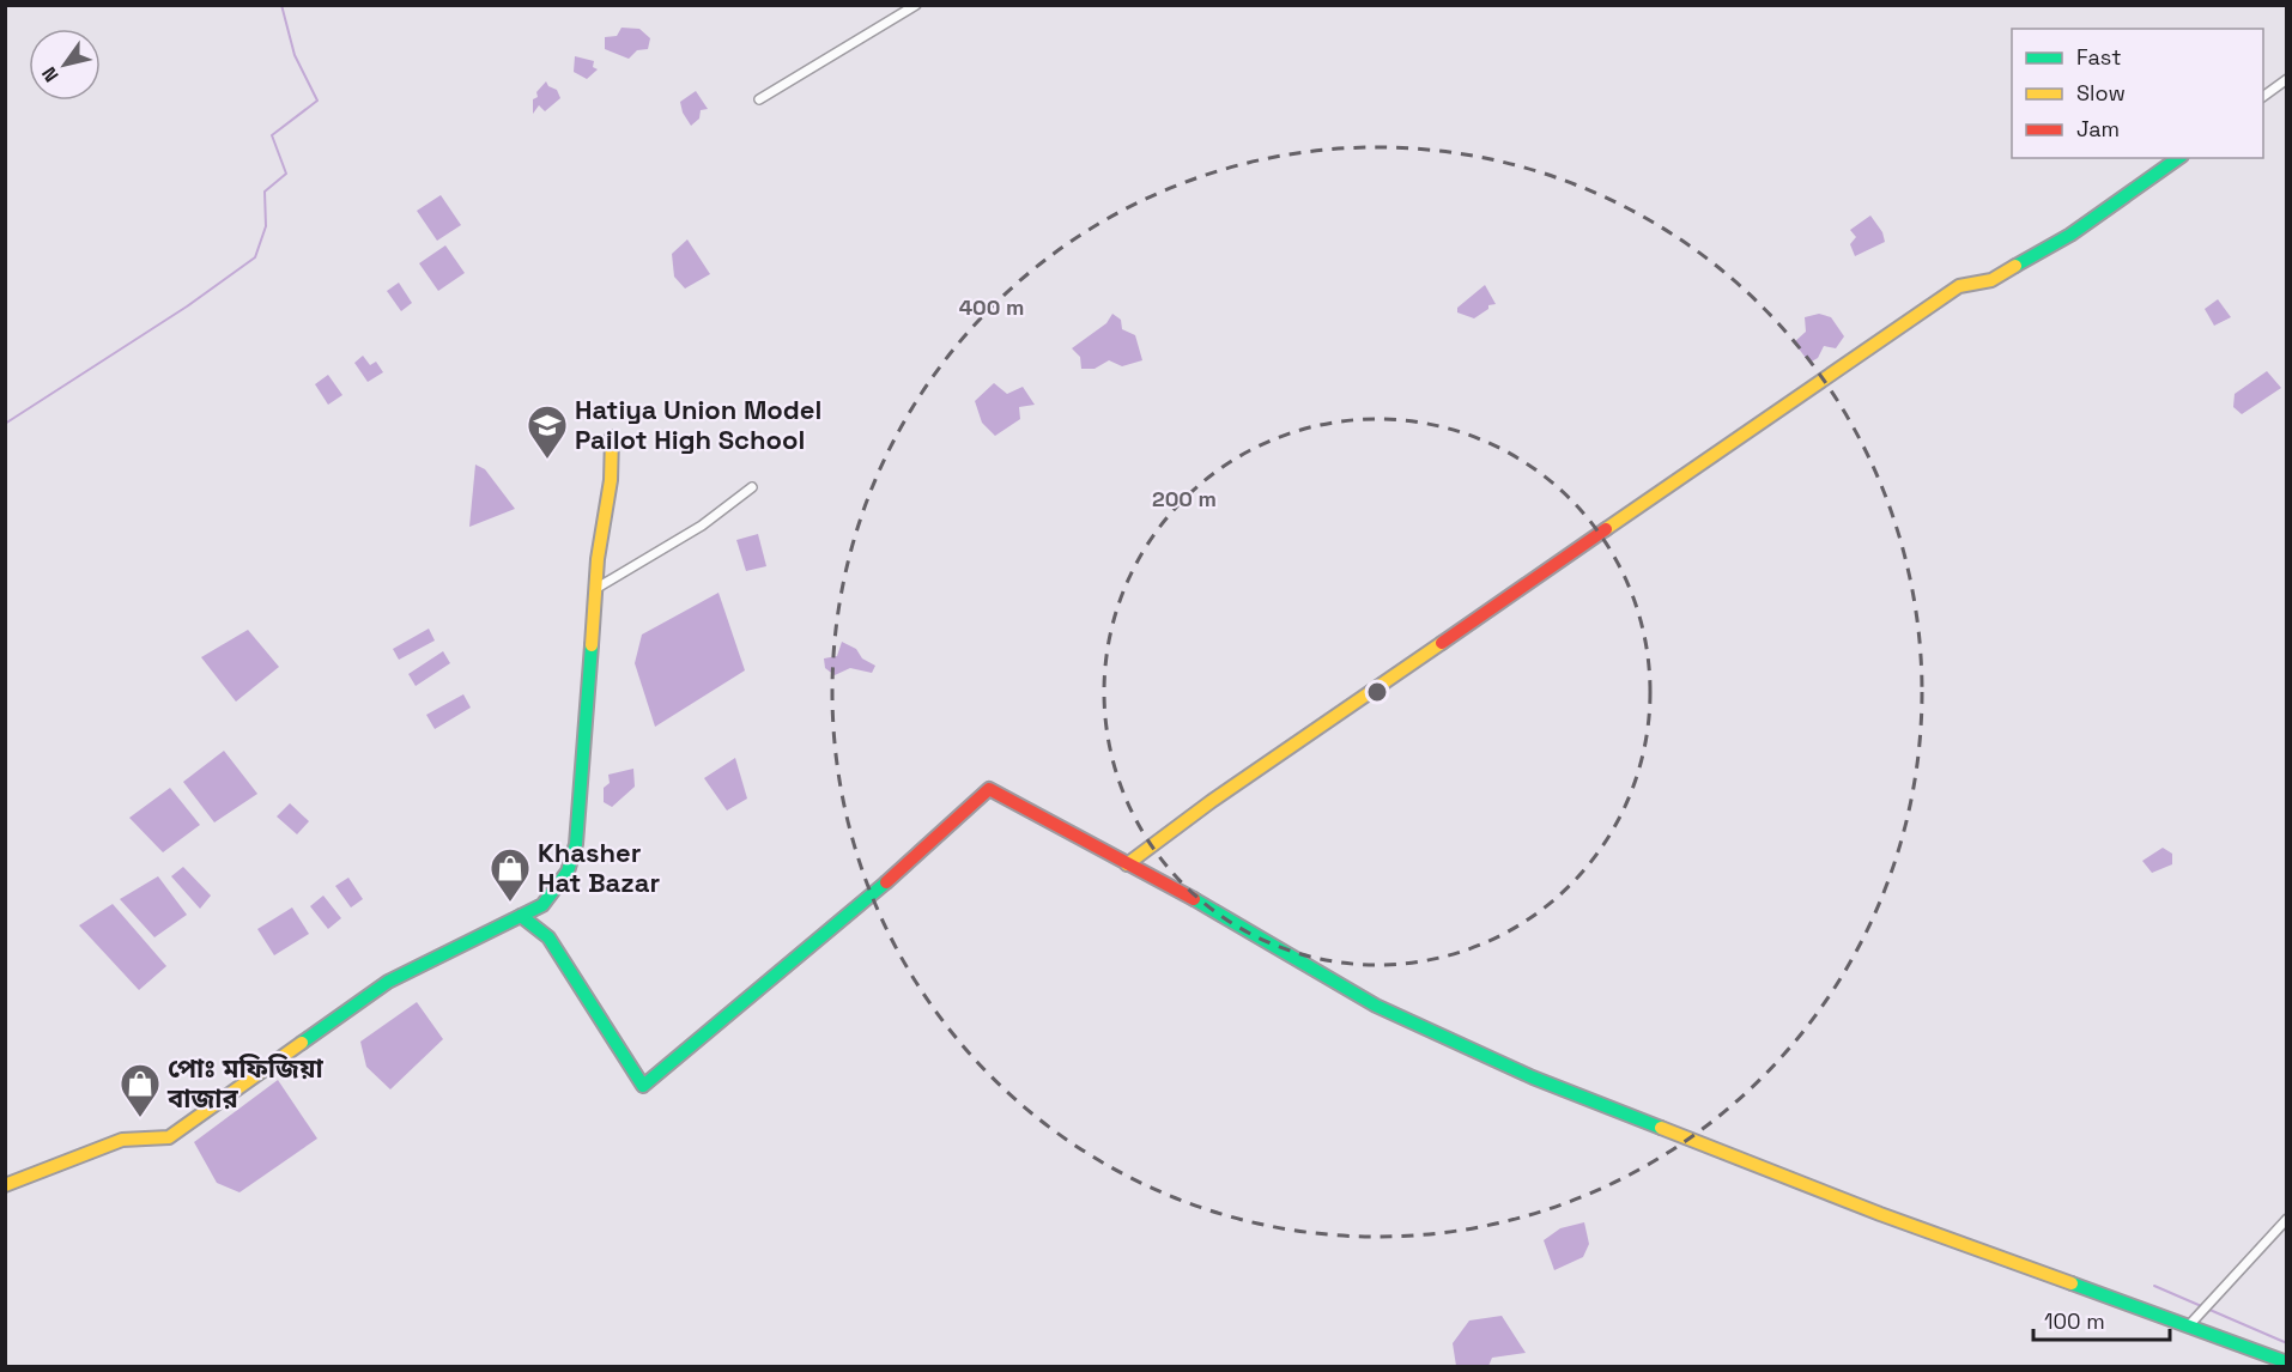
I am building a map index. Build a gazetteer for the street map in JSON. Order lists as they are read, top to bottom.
{
  "places": {
    "school or university": ["Hatiya Union Model Pailot High School"],
    "shop": ["Khasher Hat Bazar", "পোঃ মফিজিয়া বাজার"]
  },
  "legend": ["Fast", "Slow", "Jam"],
  "scale_bar": "100 m",
  "north": "bottom left",
  "rings": ["400 m", "200 m"]
}
